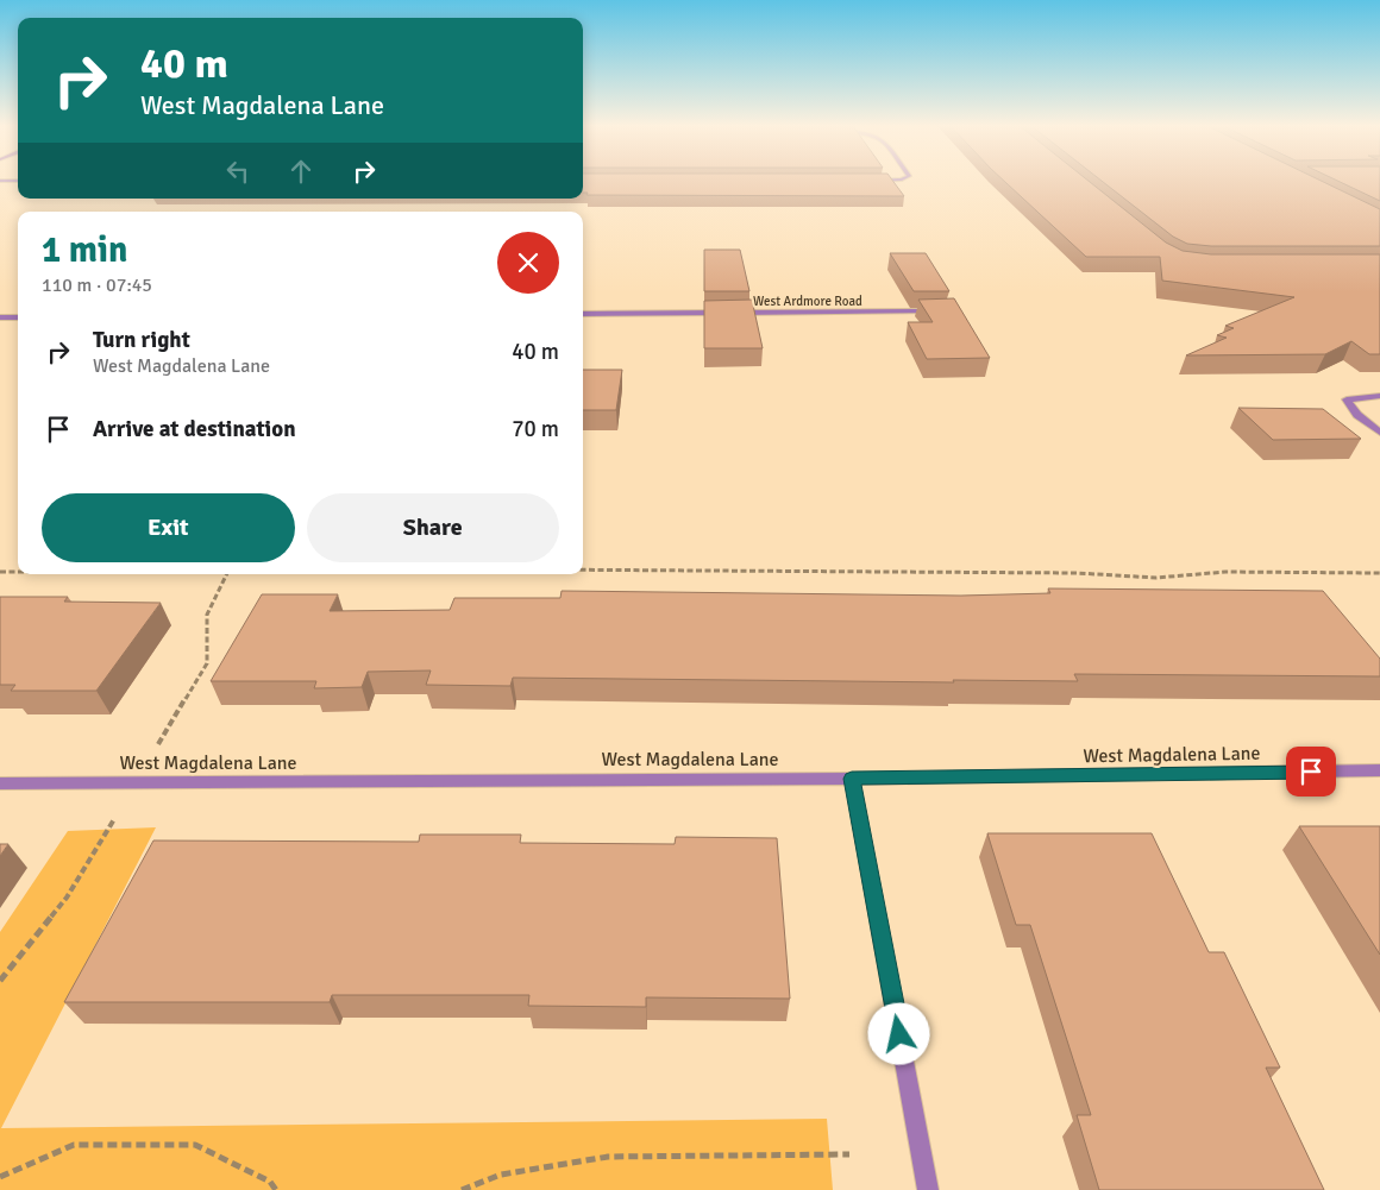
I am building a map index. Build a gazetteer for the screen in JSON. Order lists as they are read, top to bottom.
{
  "streets": {
    "street": ["West Ardmore Road", "West Magdalena Lane"]
  },
  "page": {
    "turn": ["40 m", "West Magdalena Lane"],
    "heading": ["1 min", "110 m · 07:45"],
    "list": [
      {
        "name": "Turn right",
        "note": "West Magdalena Lane",
        "value": "40 m"
      },
      {
        "name": "Arrive at destination",
        "value": "70 m"
      }
    ],
    "buttons": ["Exit", "Share"]
  }
}
